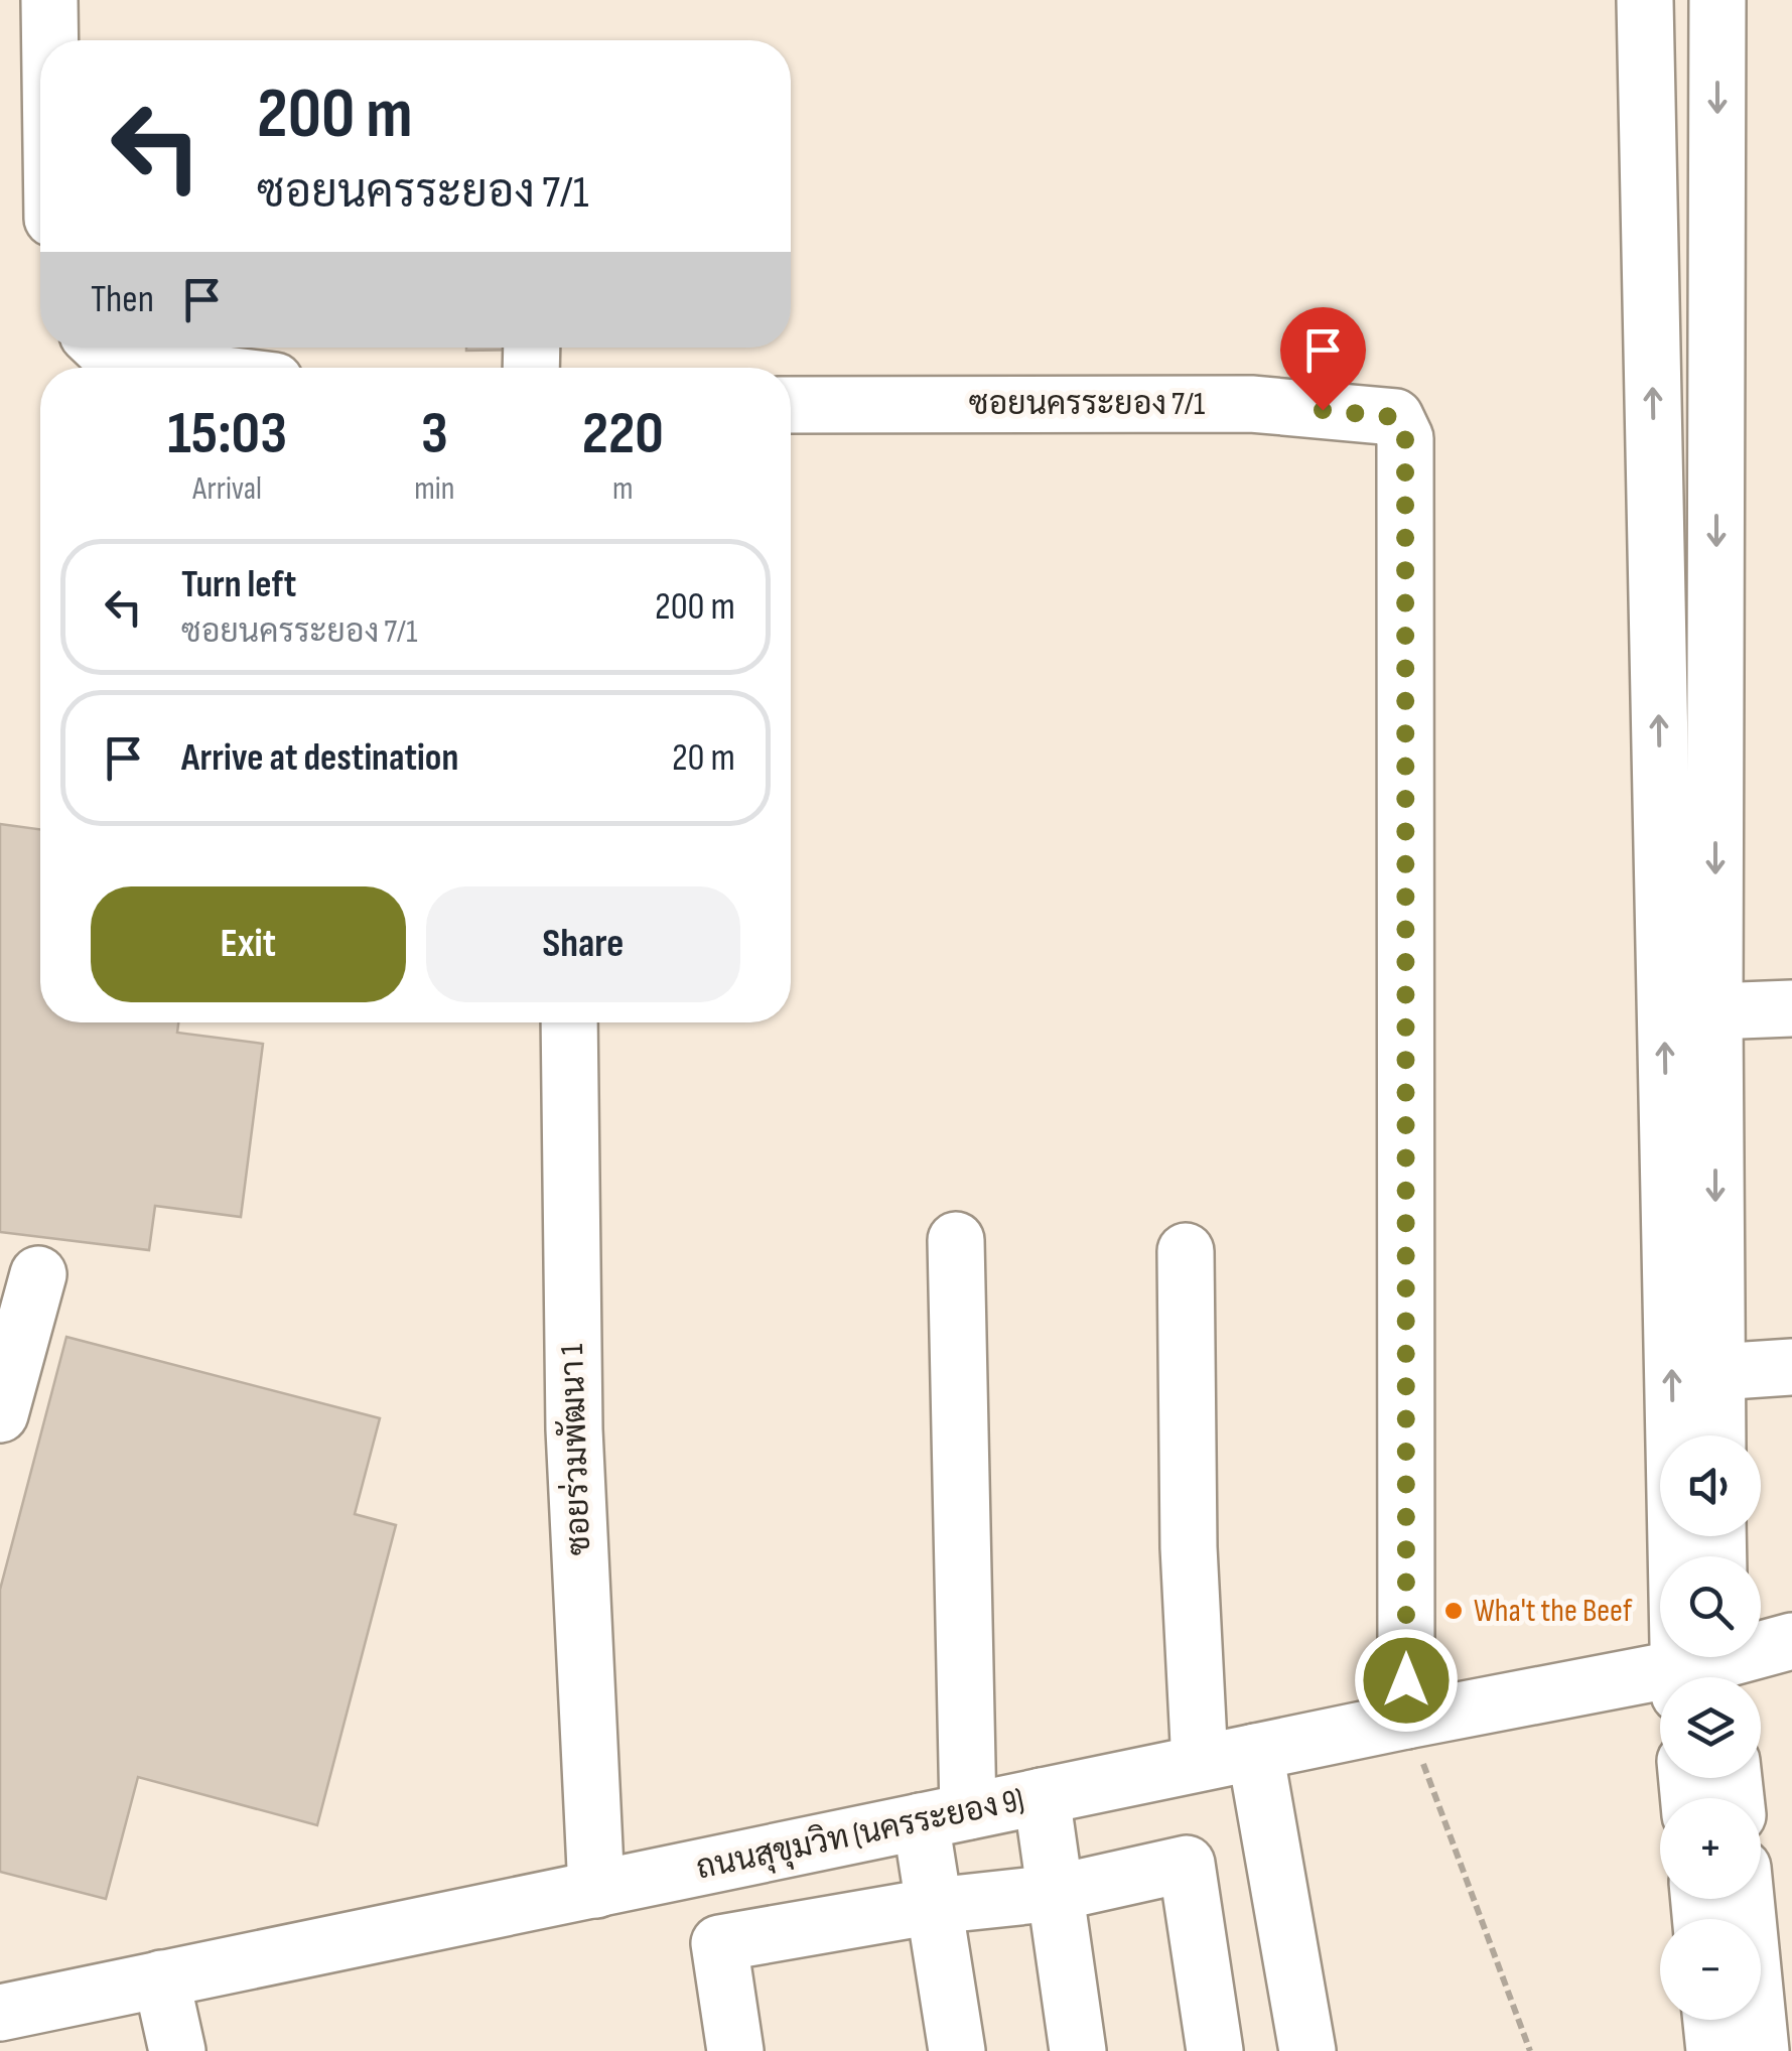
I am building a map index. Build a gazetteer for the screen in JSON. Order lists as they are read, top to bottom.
{
  "streets": {
    "street": ["ซอยนครระยอง 7/1", "ซอยร่วมพัฒนา 1", "ถนนสุขุมวิท (นครระยอง 9)"]
  },
  "crossings": [
    ["ซอยนครระยอง 7/1", "ถนนสุขุมวิท (นครระยอง 9)"],
    ["ซอยร่วมพัฒนา 1", "ถนนสุขุมวิท (นครระยอง 9)"]
  ],
  "places": ["Wha't the Beef"],
  "page": {
    "turn": ["200 m", "ซอยนครระยอง 7/1"],
    "then": "Then",
    "eta": [
      "15:03",
      "Arrival",
      "3",
      "min",
      "220",
      "m"
    ],
    "list": [
      {
        "name": "Turn left",
        "note": "ซอยนครระยอง 7/1",
        "value": "200 m"
      },
      {
        "name": "Arrive at destination",
        "value": "20 m"
      }
    ],
    "buttons": ["Exit", "Share"],
    "map_buttons": ["+", "−"]
  }
}
